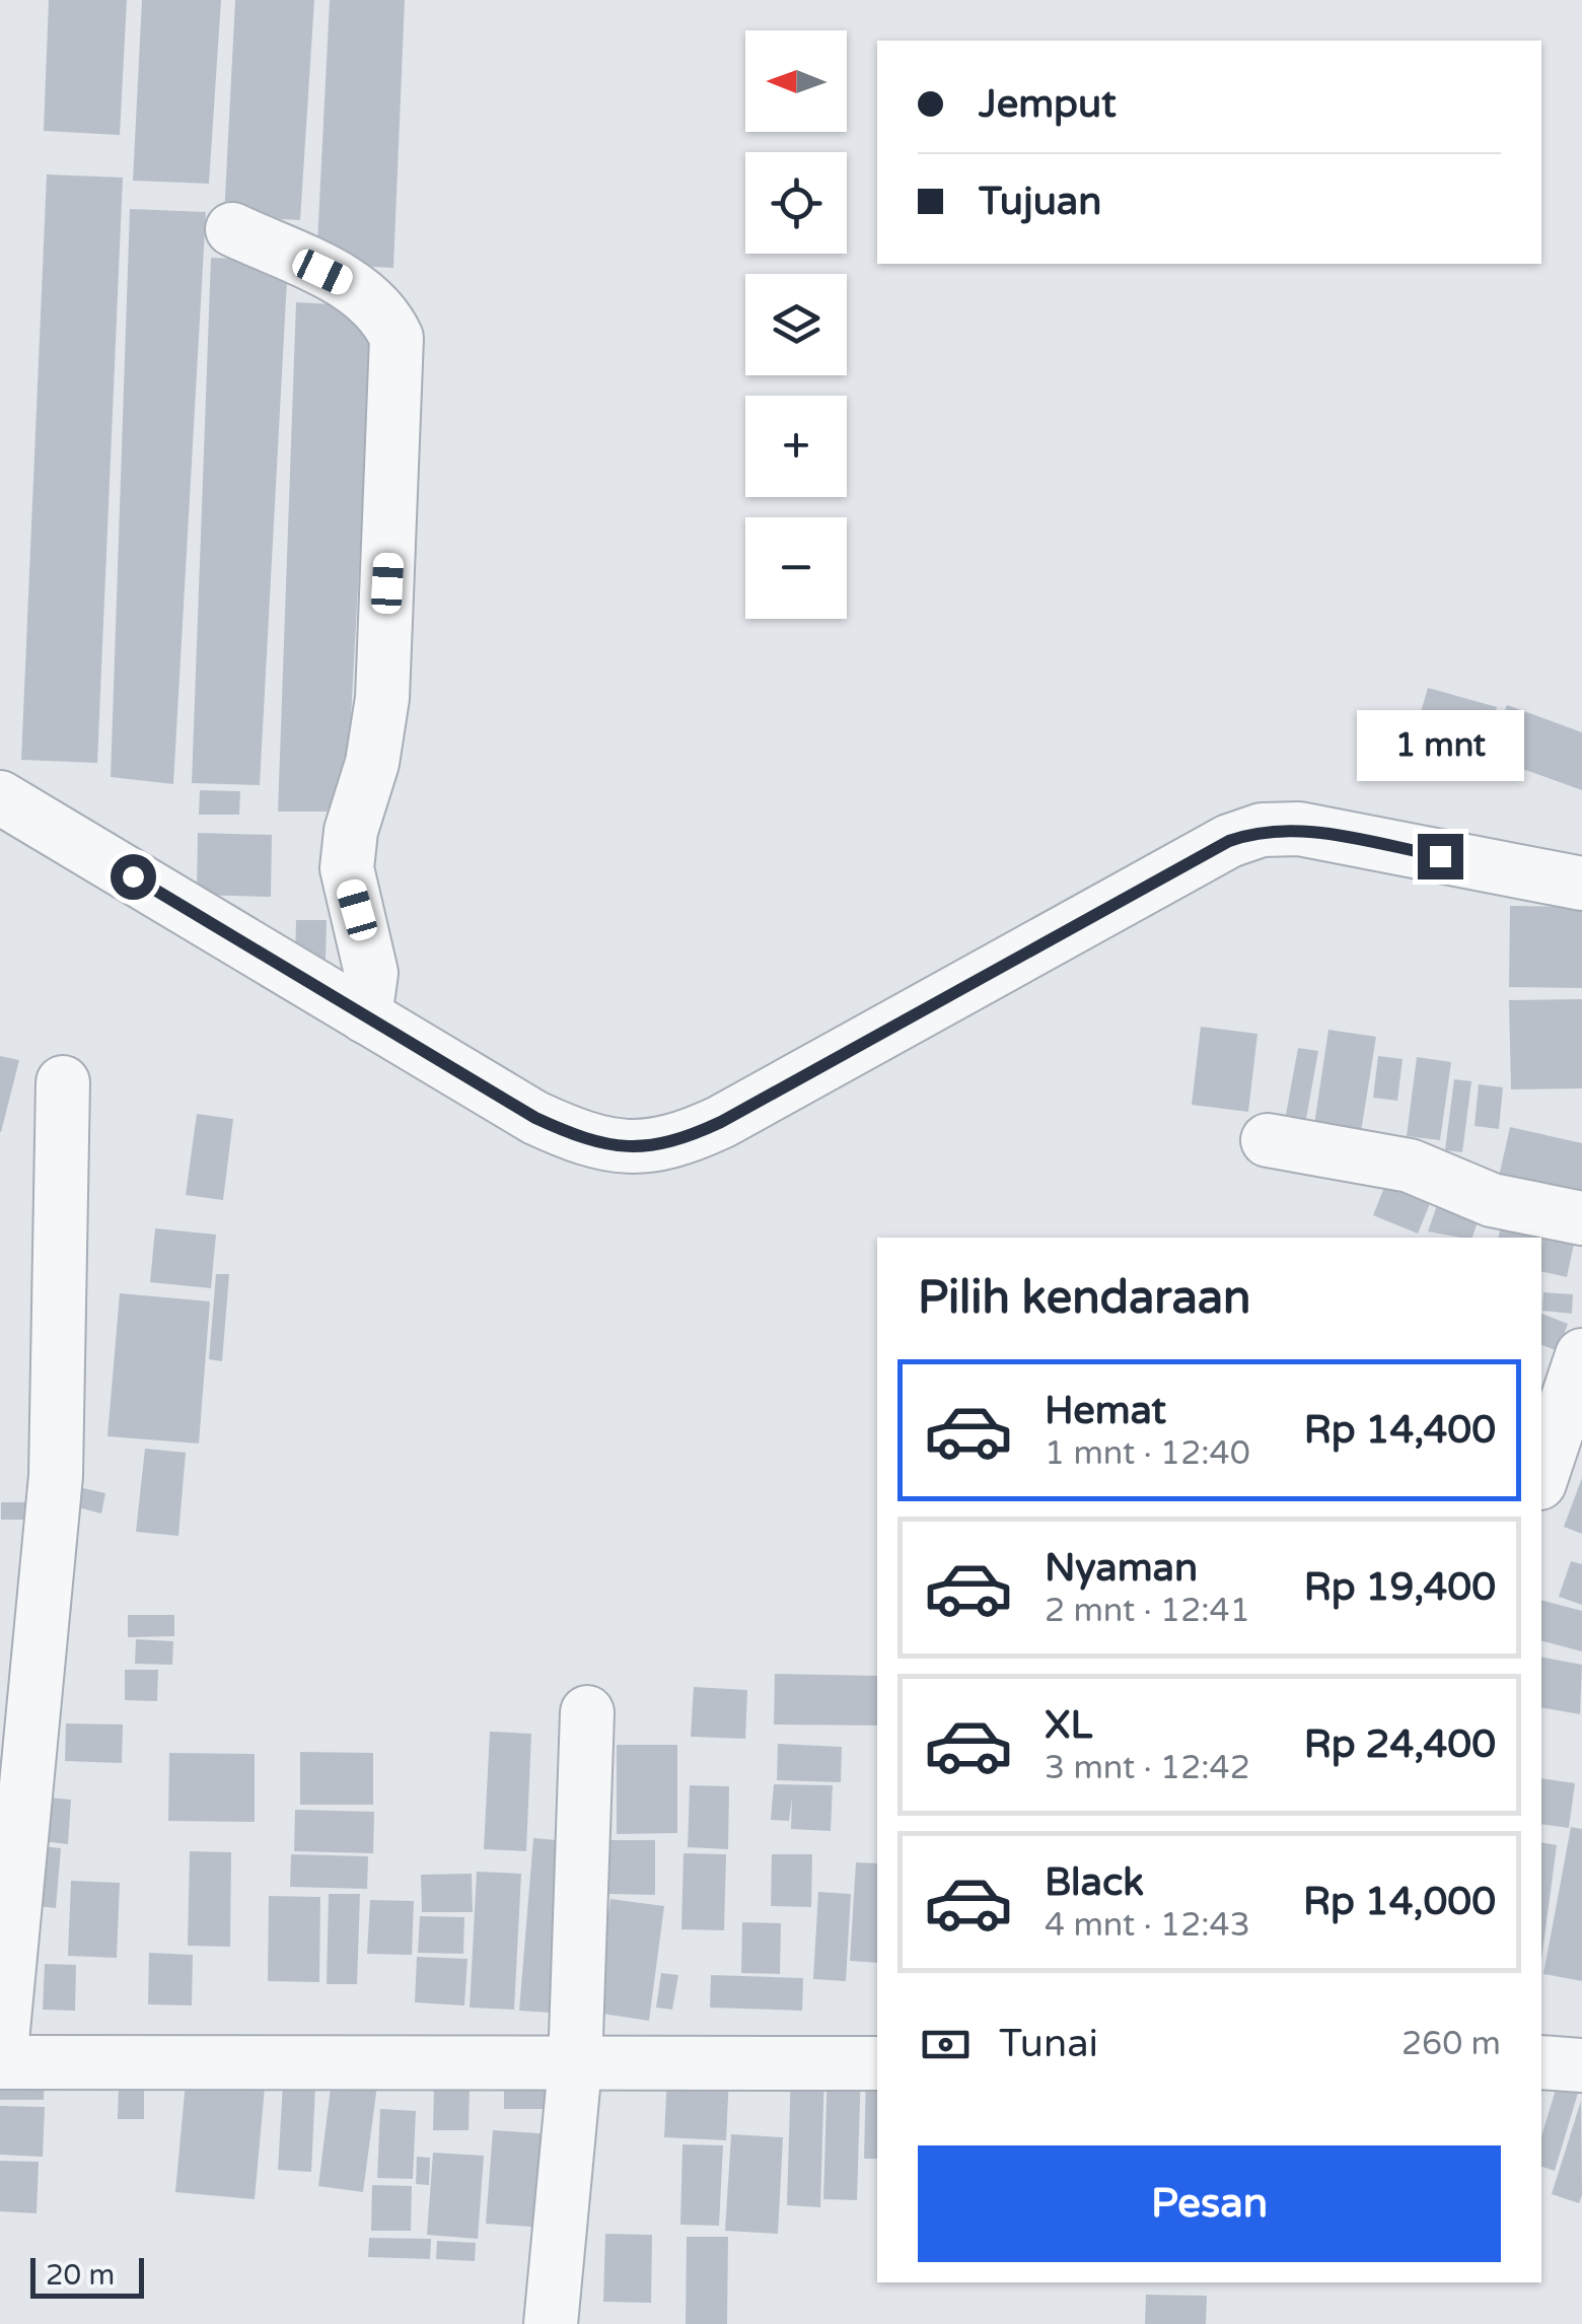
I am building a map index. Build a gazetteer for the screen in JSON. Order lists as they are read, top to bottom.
{
  "scale_bar": "20 m",
  "north": "left",
  "page": {
    "map_buttons": ["+", "−"],
    "banner": ["Jemput", "Tujuan"],
    "bubble": "1 mnt",
    "heading": "Pilih kendaraan",
    "list": [
      {
        "name": "Hemat",
        "note": "1 mnt · 12:40",
        "value": "Rp 14,400"
      },
      {
        "name": "Nyaman",
        "note": "2 mnt · 12:41",
        "value": "Rp 19,400"
      },
      {
        "name": "XL",
        "note": "3 mnt · 12:42",
        "value": "Rp 24,400"
      },
      {
        "name": "Black",
        "note": "4 mnt · 12:43",
        "value": "Rp 14,000"
      }
    ],
    "pay": ["Tunai", "260 m"],
    "buttons": "Pesan",
    "scale": "20 m"
  }
}
